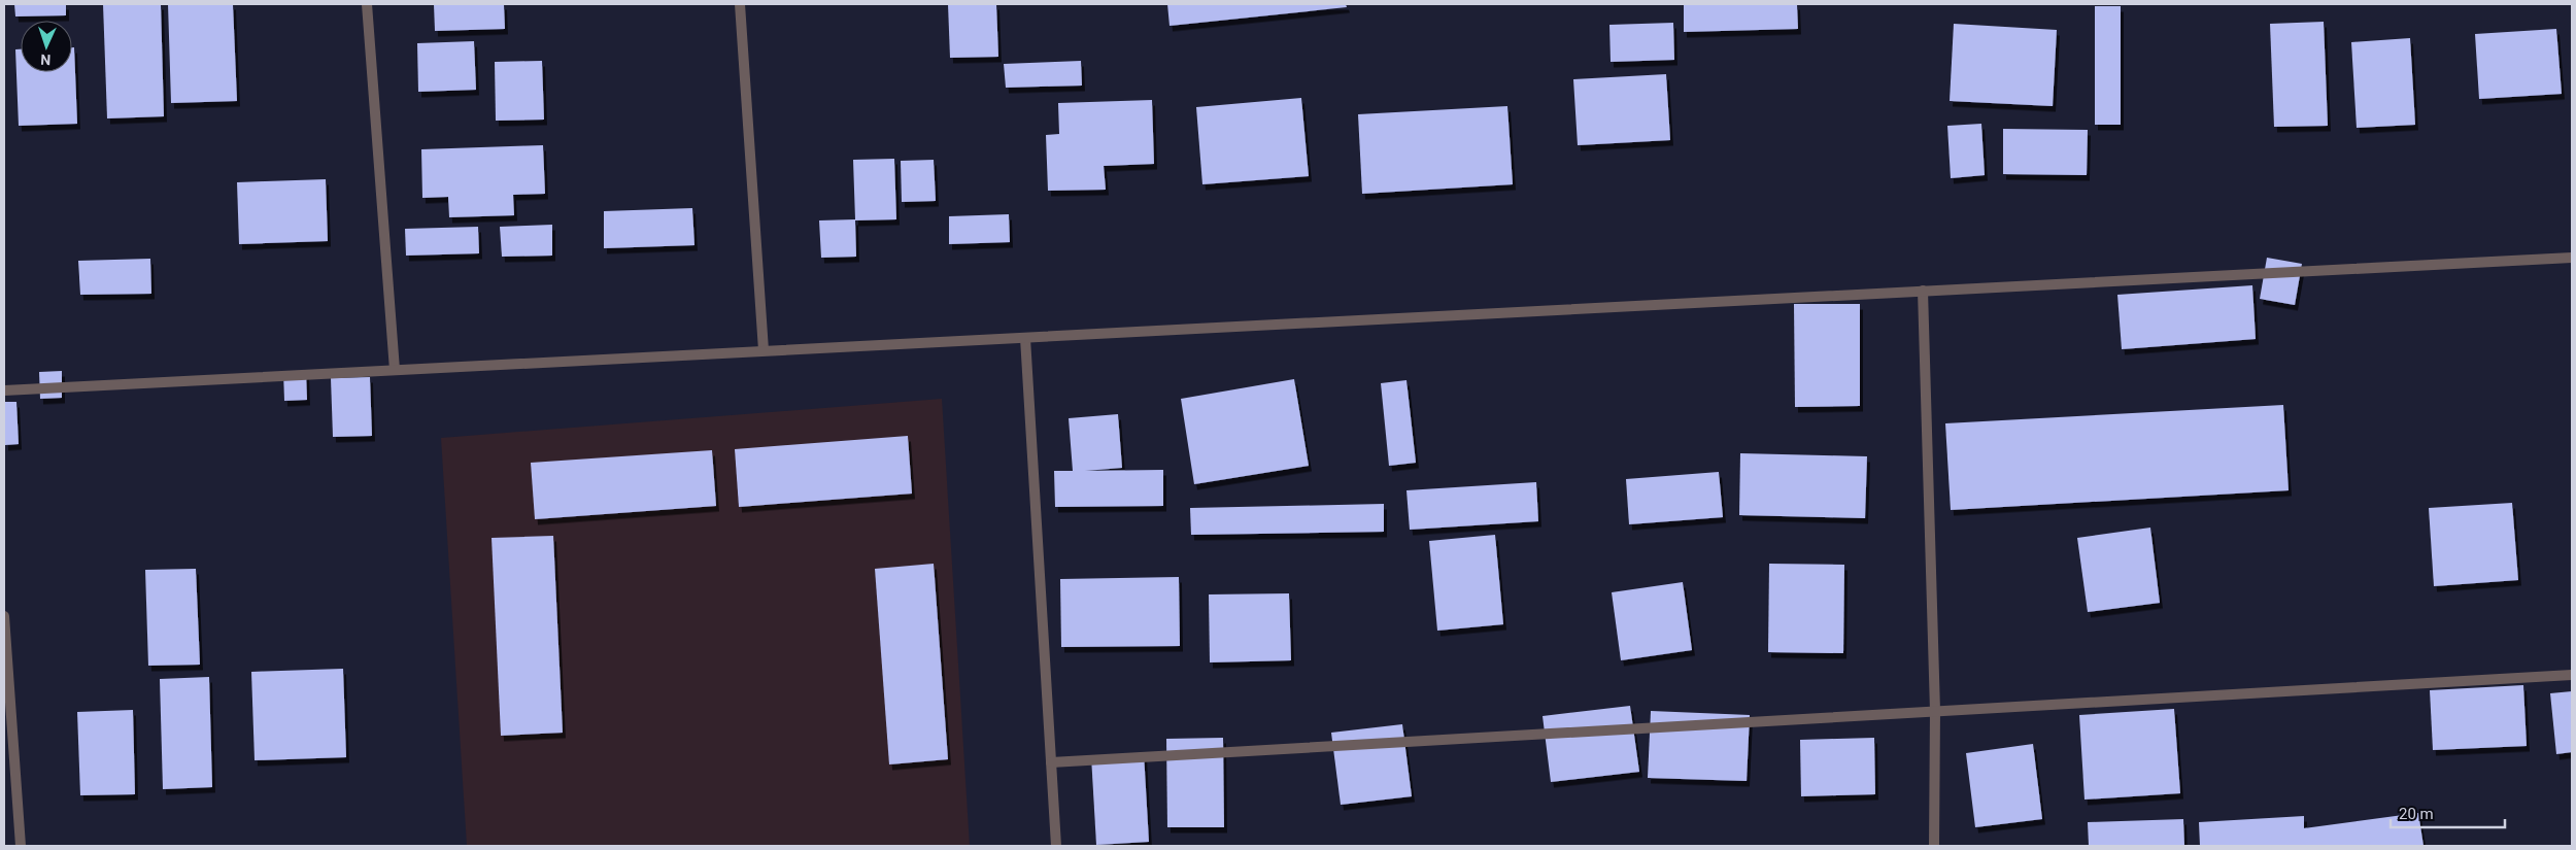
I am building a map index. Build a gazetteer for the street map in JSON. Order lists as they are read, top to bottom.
{
  "scale_bar": "20 m",
  "north": "bottom"
}
